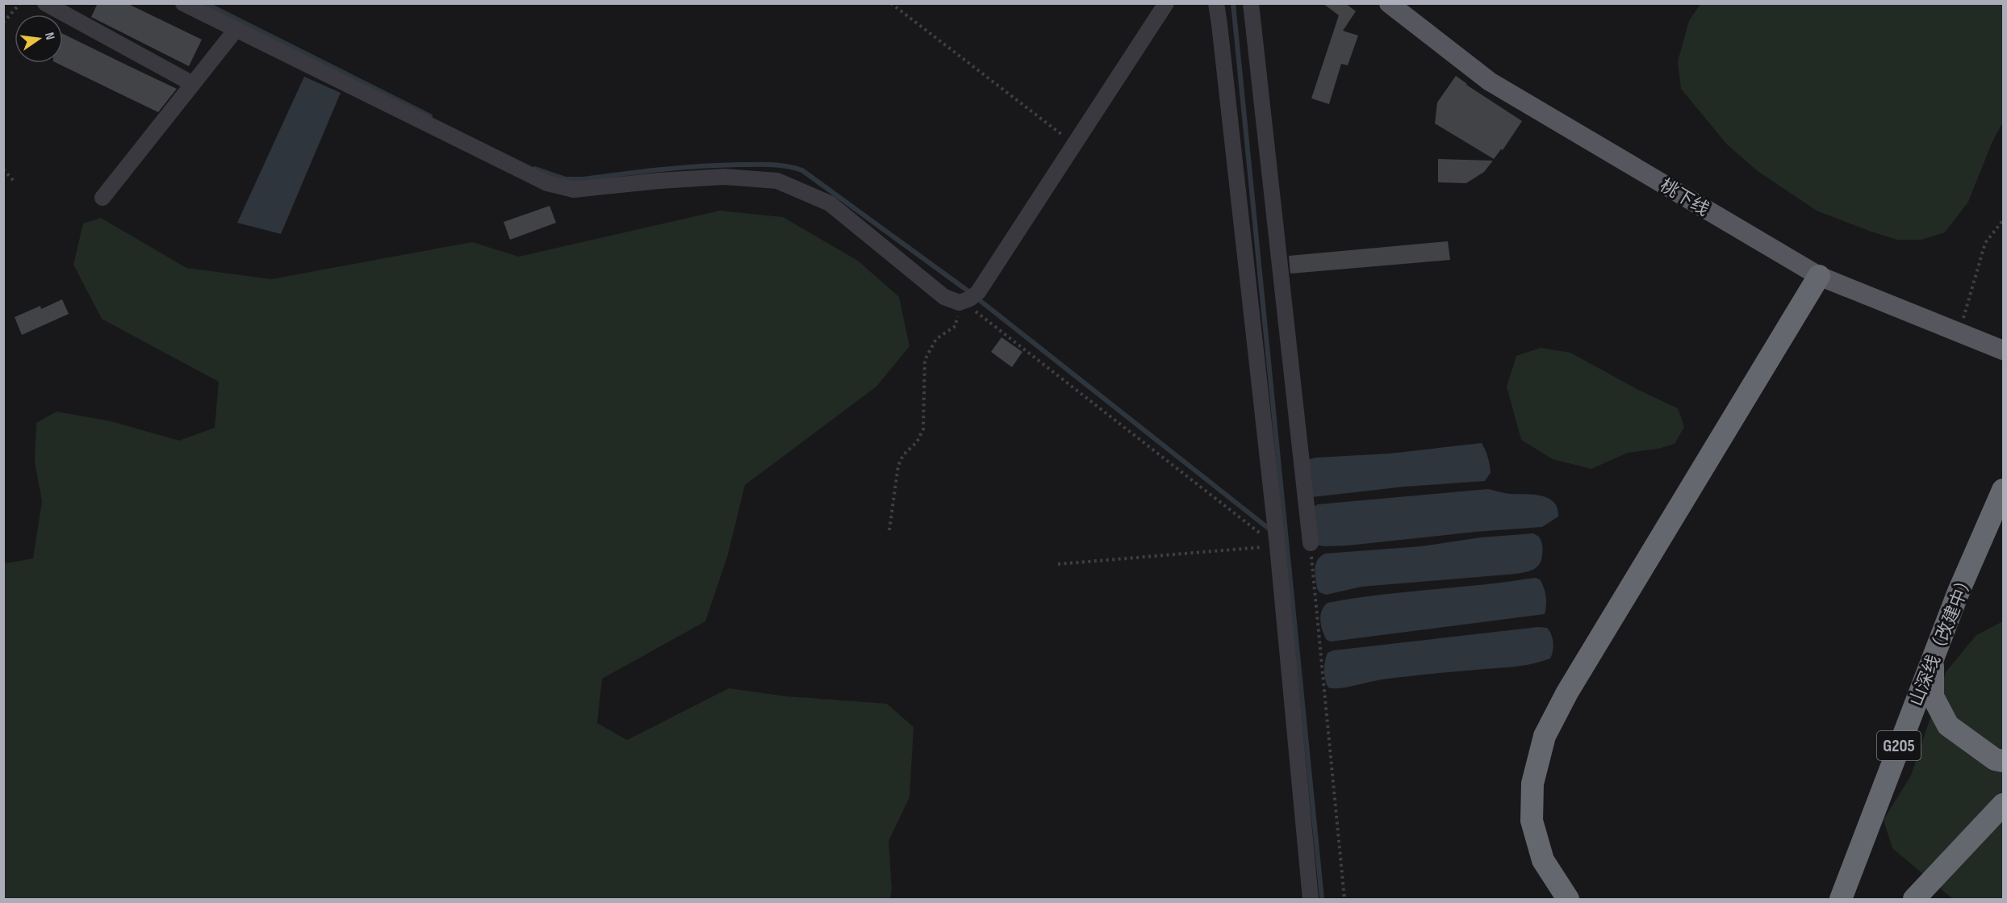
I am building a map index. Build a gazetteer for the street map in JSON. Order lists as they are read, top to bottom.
{
  "streets": {
    "highway": ["山深线（改建中）", "G205"],
    "main road": ["桃下线"]
  },
  "north": "right"
}
